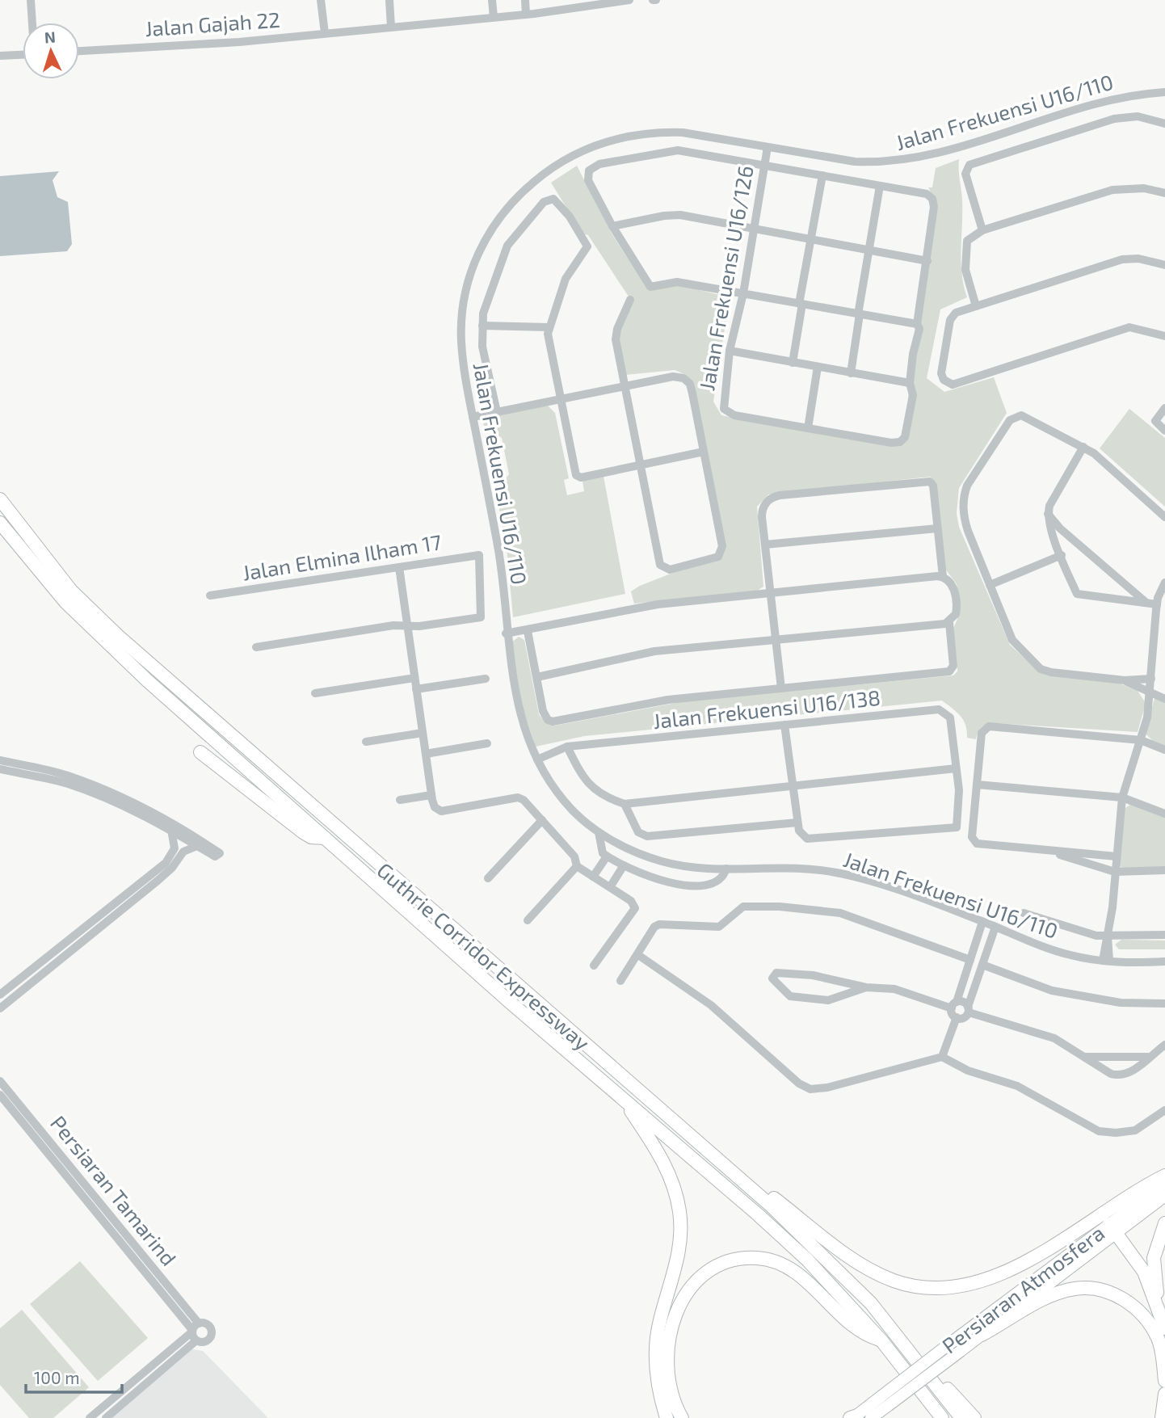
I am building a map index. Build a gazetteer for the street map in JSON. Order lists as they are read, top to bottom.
{
  "streets": {
    "highway": ["Guthrie Corridor Expressway"],
    "main road": ["Persiaran Atmosfera"],
    "street": [
      "Jalan Gajah 22",
      "Jalan Frekuensi U16/110",
      "Jalan Frekuensi U16/126",
      "Jalan Elmina Ilham 17",
      "Jalan Frekuensi U16/138",
      "Persiaran Tamarind"
    ]
  },
  "crossings": [
    ["Jalan Frekuensi U16/110", "Jalan Frekuensi U16/126"],
    ["Jalan Frekuensi U16/110", "Jalan Frekuensi U16/138"]
  ],
  "scale_bar": "100 m",
  "north": "top"
}
